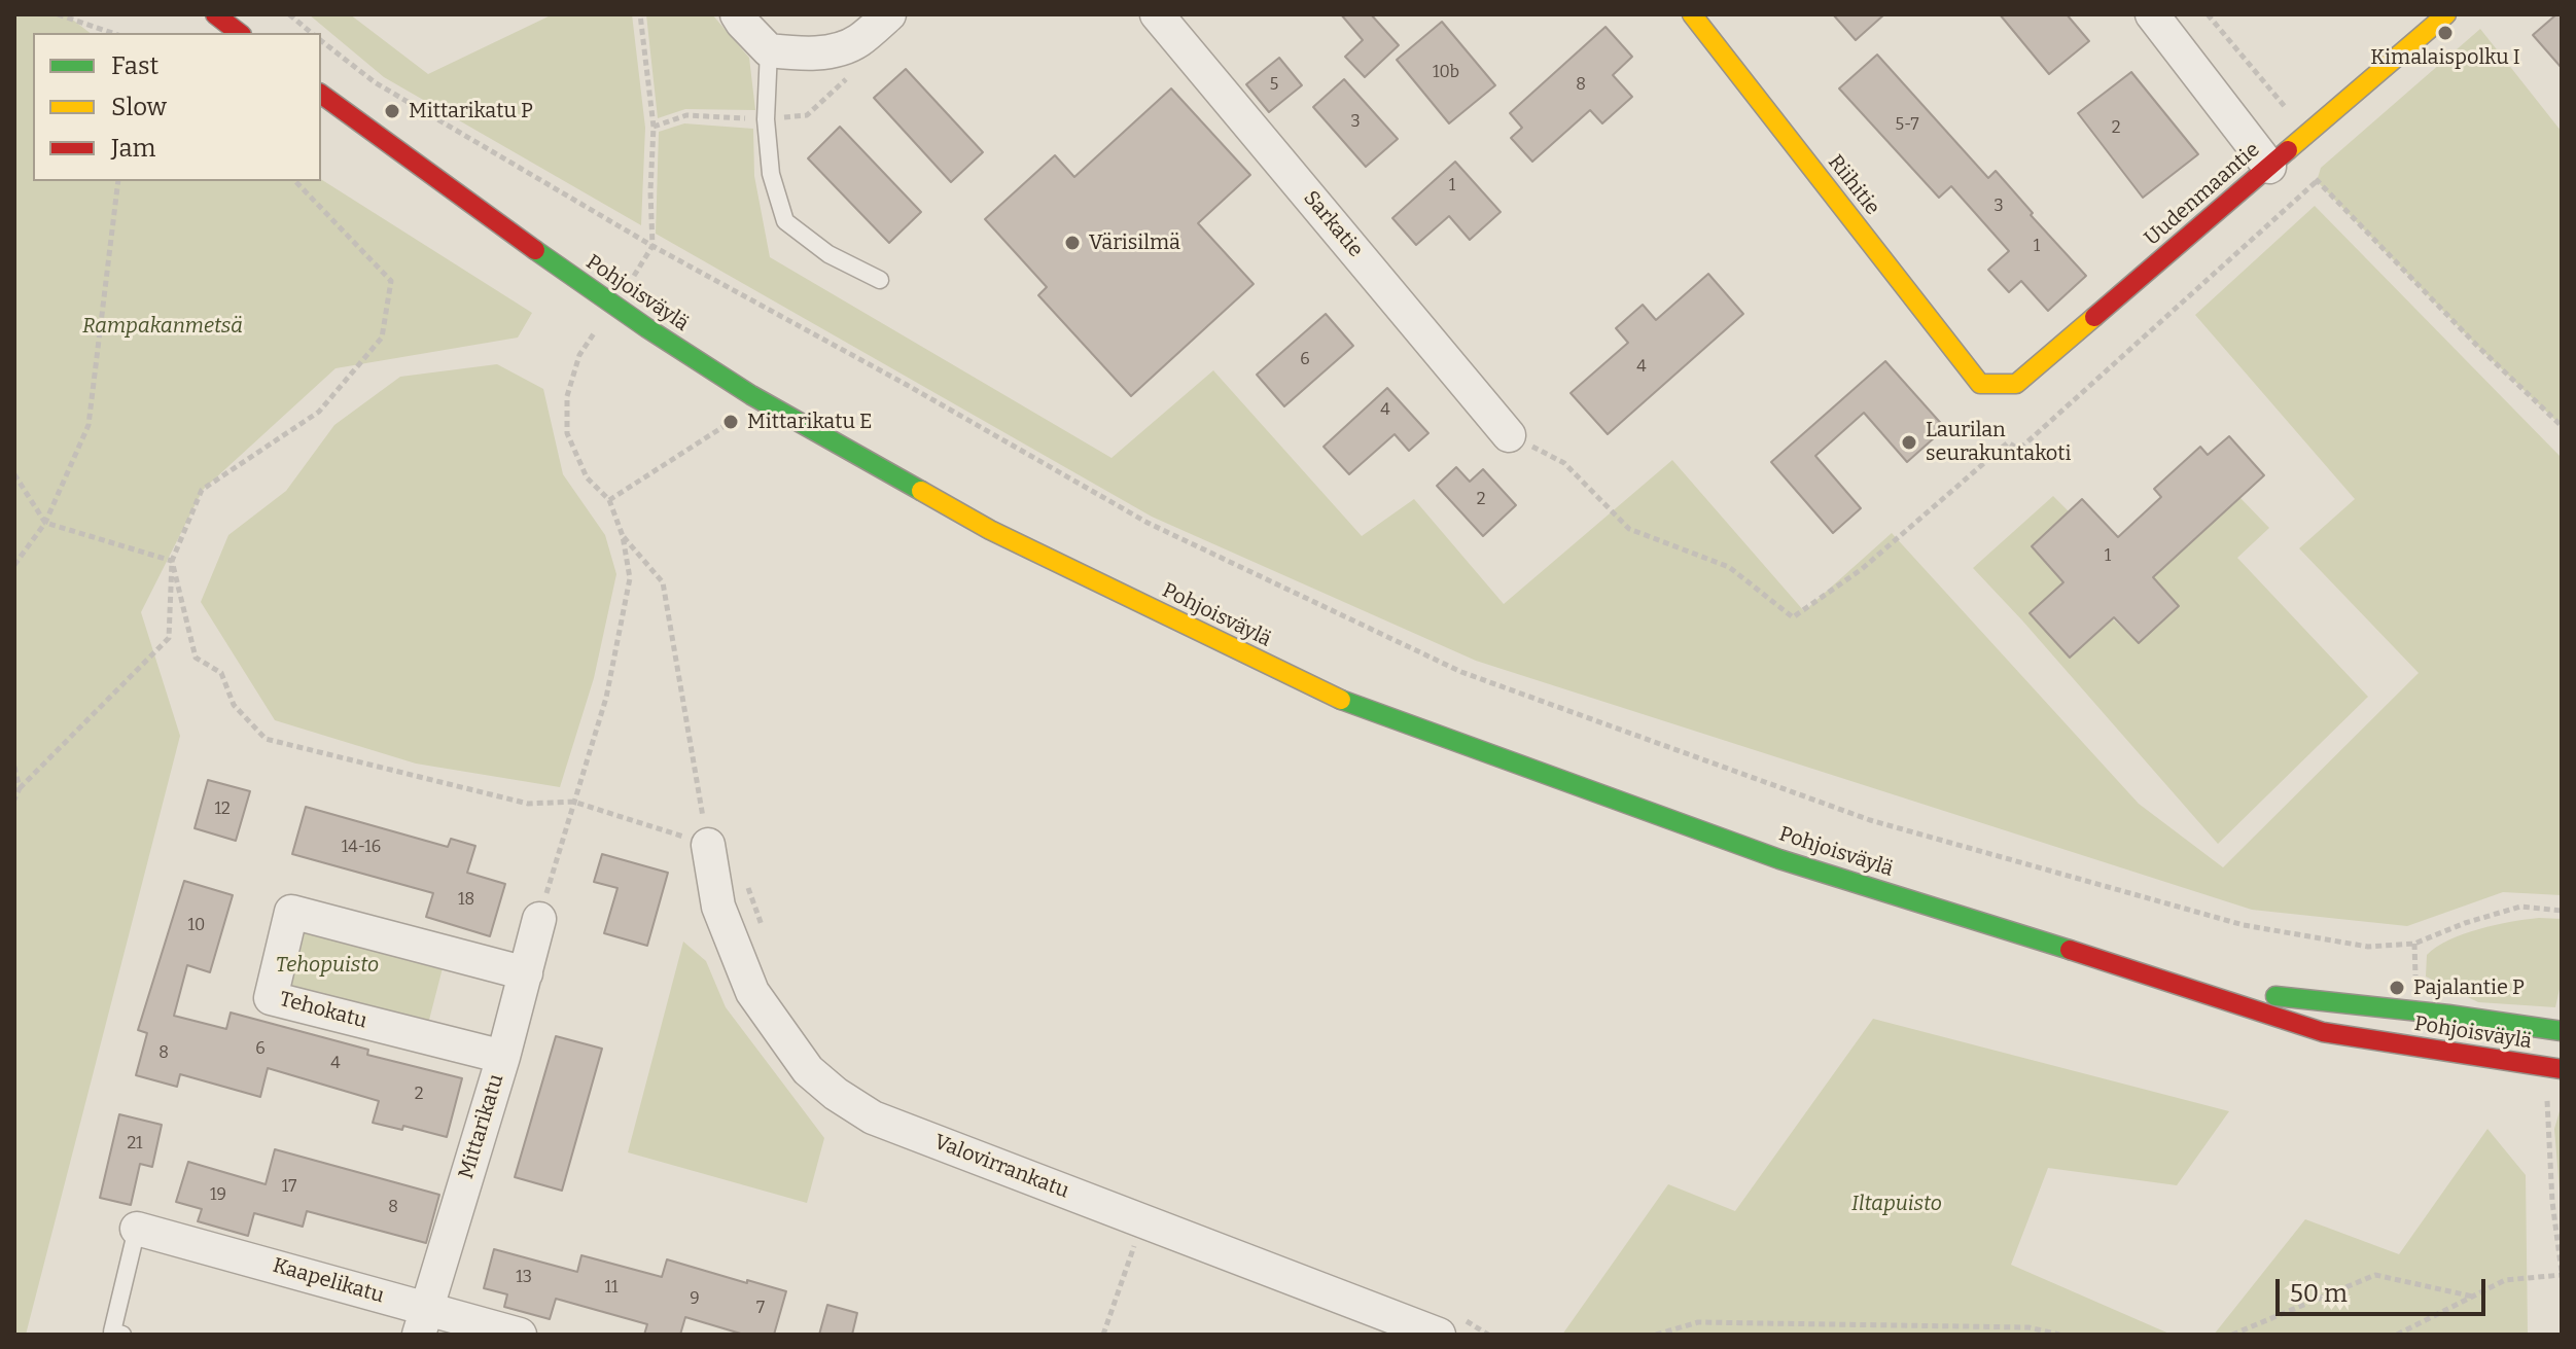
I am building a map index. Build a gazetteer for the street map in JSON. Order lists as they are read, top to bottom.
{
  "streets": {
    "main road": ["Riihitie", "Uudenmaantie", "Pohjoisväylä"],
    "street": [
      "Sarkatie",
      "Tehokatu",
      "Mittarikatu",
      "Valovirrankatu",
      "Kaapelikatu"
    ]
  },
  "crossings": [
    ["Riihitie", "Uudenmaantie"],
    ["Tehokatu", "Mittarikatu"],
    ["Mittarikatu", "Kaapelikatu"]
  ],
  "parks": ["Rampakanmetsä", "Tehopuisto", "Iltapuisto"],
  "places": [
    "Kimalaispolku I",
    "Mittarikatu P",
    "Värisilmä",
    "Mittarikatu E",
    "Laurilan seurakuntakoti",
    "Pajalantie P"
  ],
  "house_numbers": [
    "10b",
    "5",
    "8",
    "3",
    "5-7",
    "2",
    "1",
    "3",
    "1",
    "6",
    "4",
    "4",
    "2",
    "1",
    "12",
    "14-16",
    "18",
    "10",
    "6",
    "8",
    "4",
    "2",
    "21",
    "17",
    "19",
    "8",
    "13",
    "11",
    "9",
    "7"
  ],
  "legend": ["Fast", "Slow", "Jam"],
  "scale_bar": "50 m"
}
